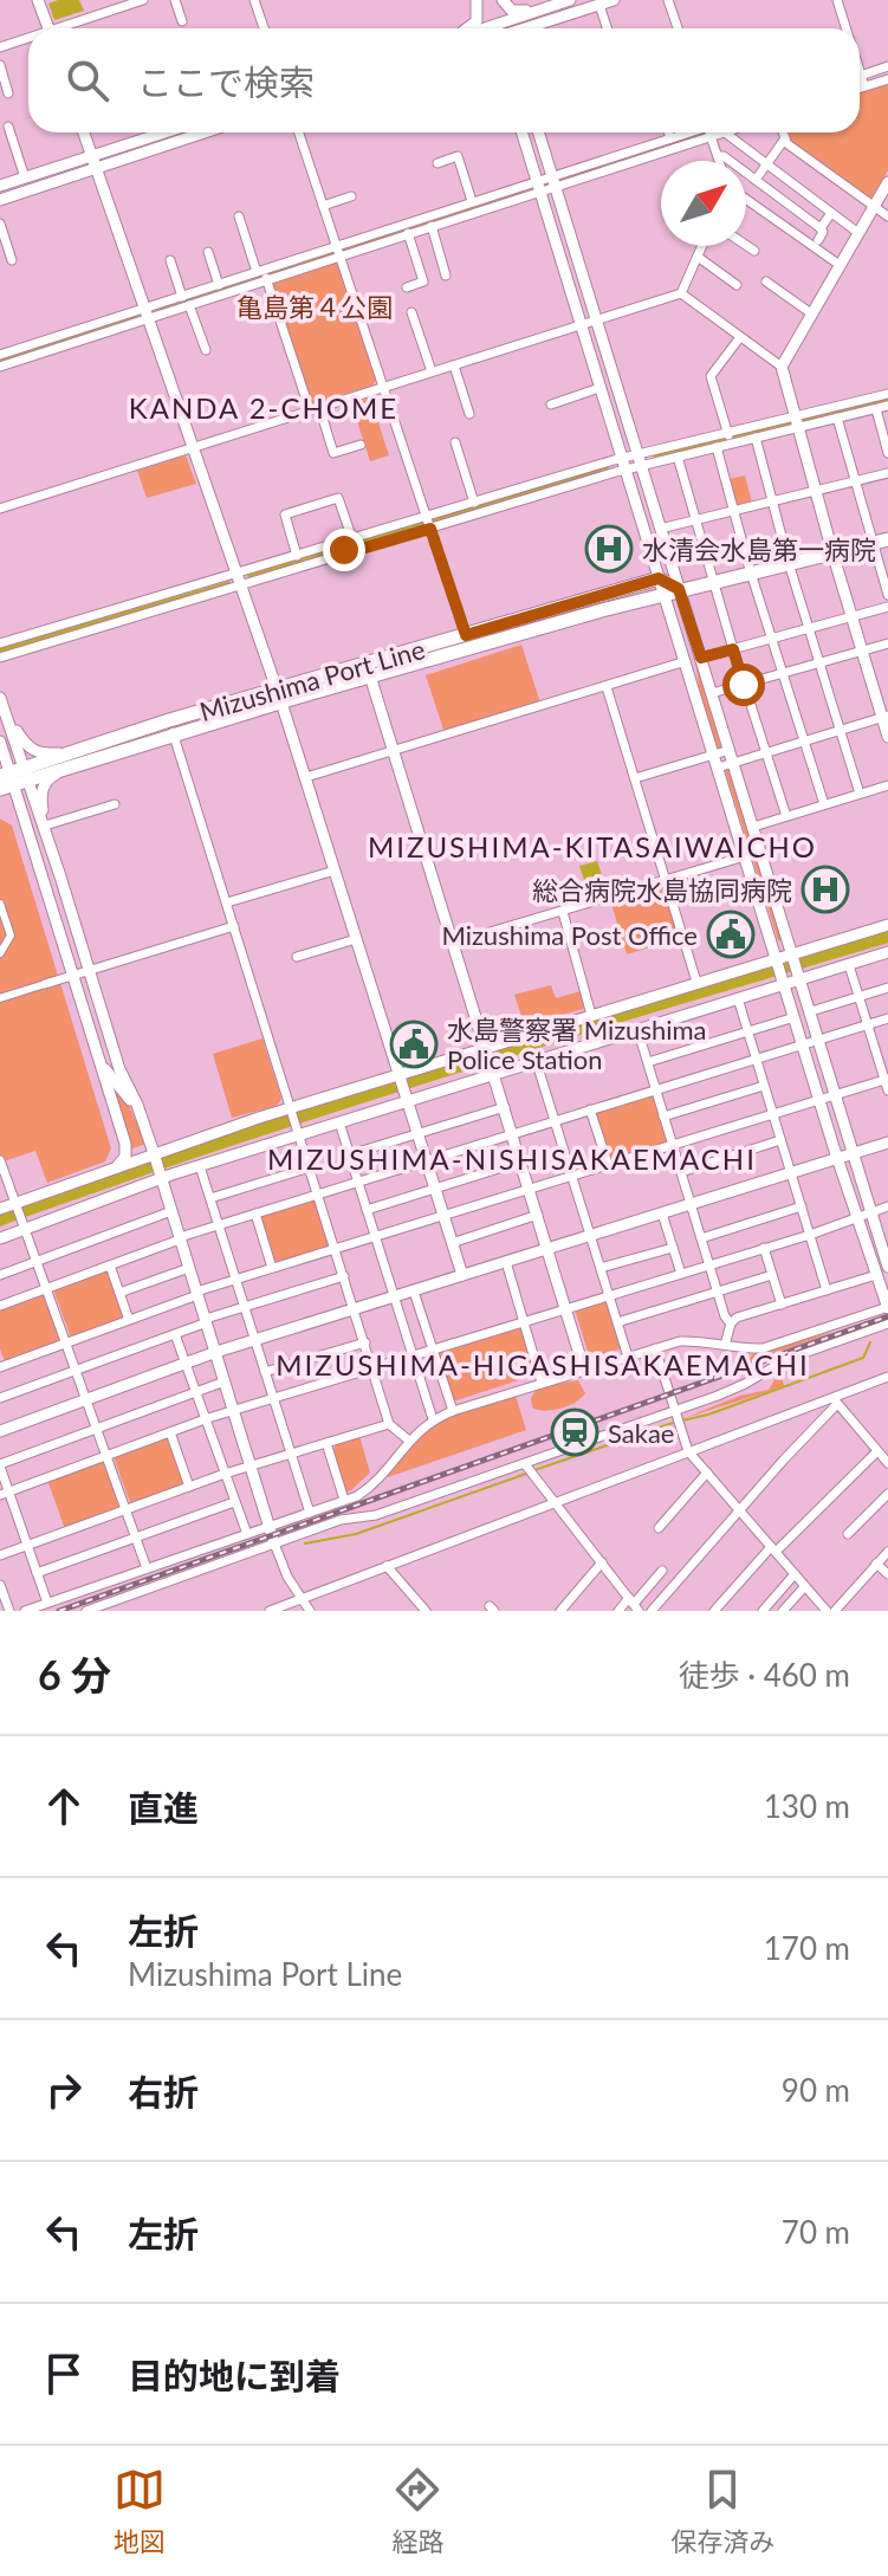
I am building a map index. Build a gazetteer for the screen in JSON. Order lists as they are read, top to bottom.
{
  "streets": {
    "main road": ["Mizushima Port Line"]
  },
  "districts": [
    "KANDA 2-CHOME",
    "MIZUSHIMA-KITASAIWAICHO",
    "MIZUSHIMA-NISHISAKAEMACHI",
    "MIZUSHIMA-HIGASHISAKAEMACHI"
  ],
  "parks": ["亀島第４公園"],
  "places": {
    "hospital": ["水清会水島第一病院", "総合病院水島協同病院"],
    "public building": ["Mizushima Post Office", "水島警察署 Mizushima Police Station"],
    "station": ["Sakae"]
  },
  "north": "top right",
  "page": {
    "search": "ここで検索",
    "heading": ["6 分", "徒歩 · 460 m"],
    "list": [
      ["直進", "130 m"],
      ["左折", "Mizushima Port Line", "170 m"],
      ["右折", "90 m"],
      ["左折", "70 m"],
      "目的地に到着"
    ],
    "nav": ["地図", "経路", "保存済み"]
  }
}
